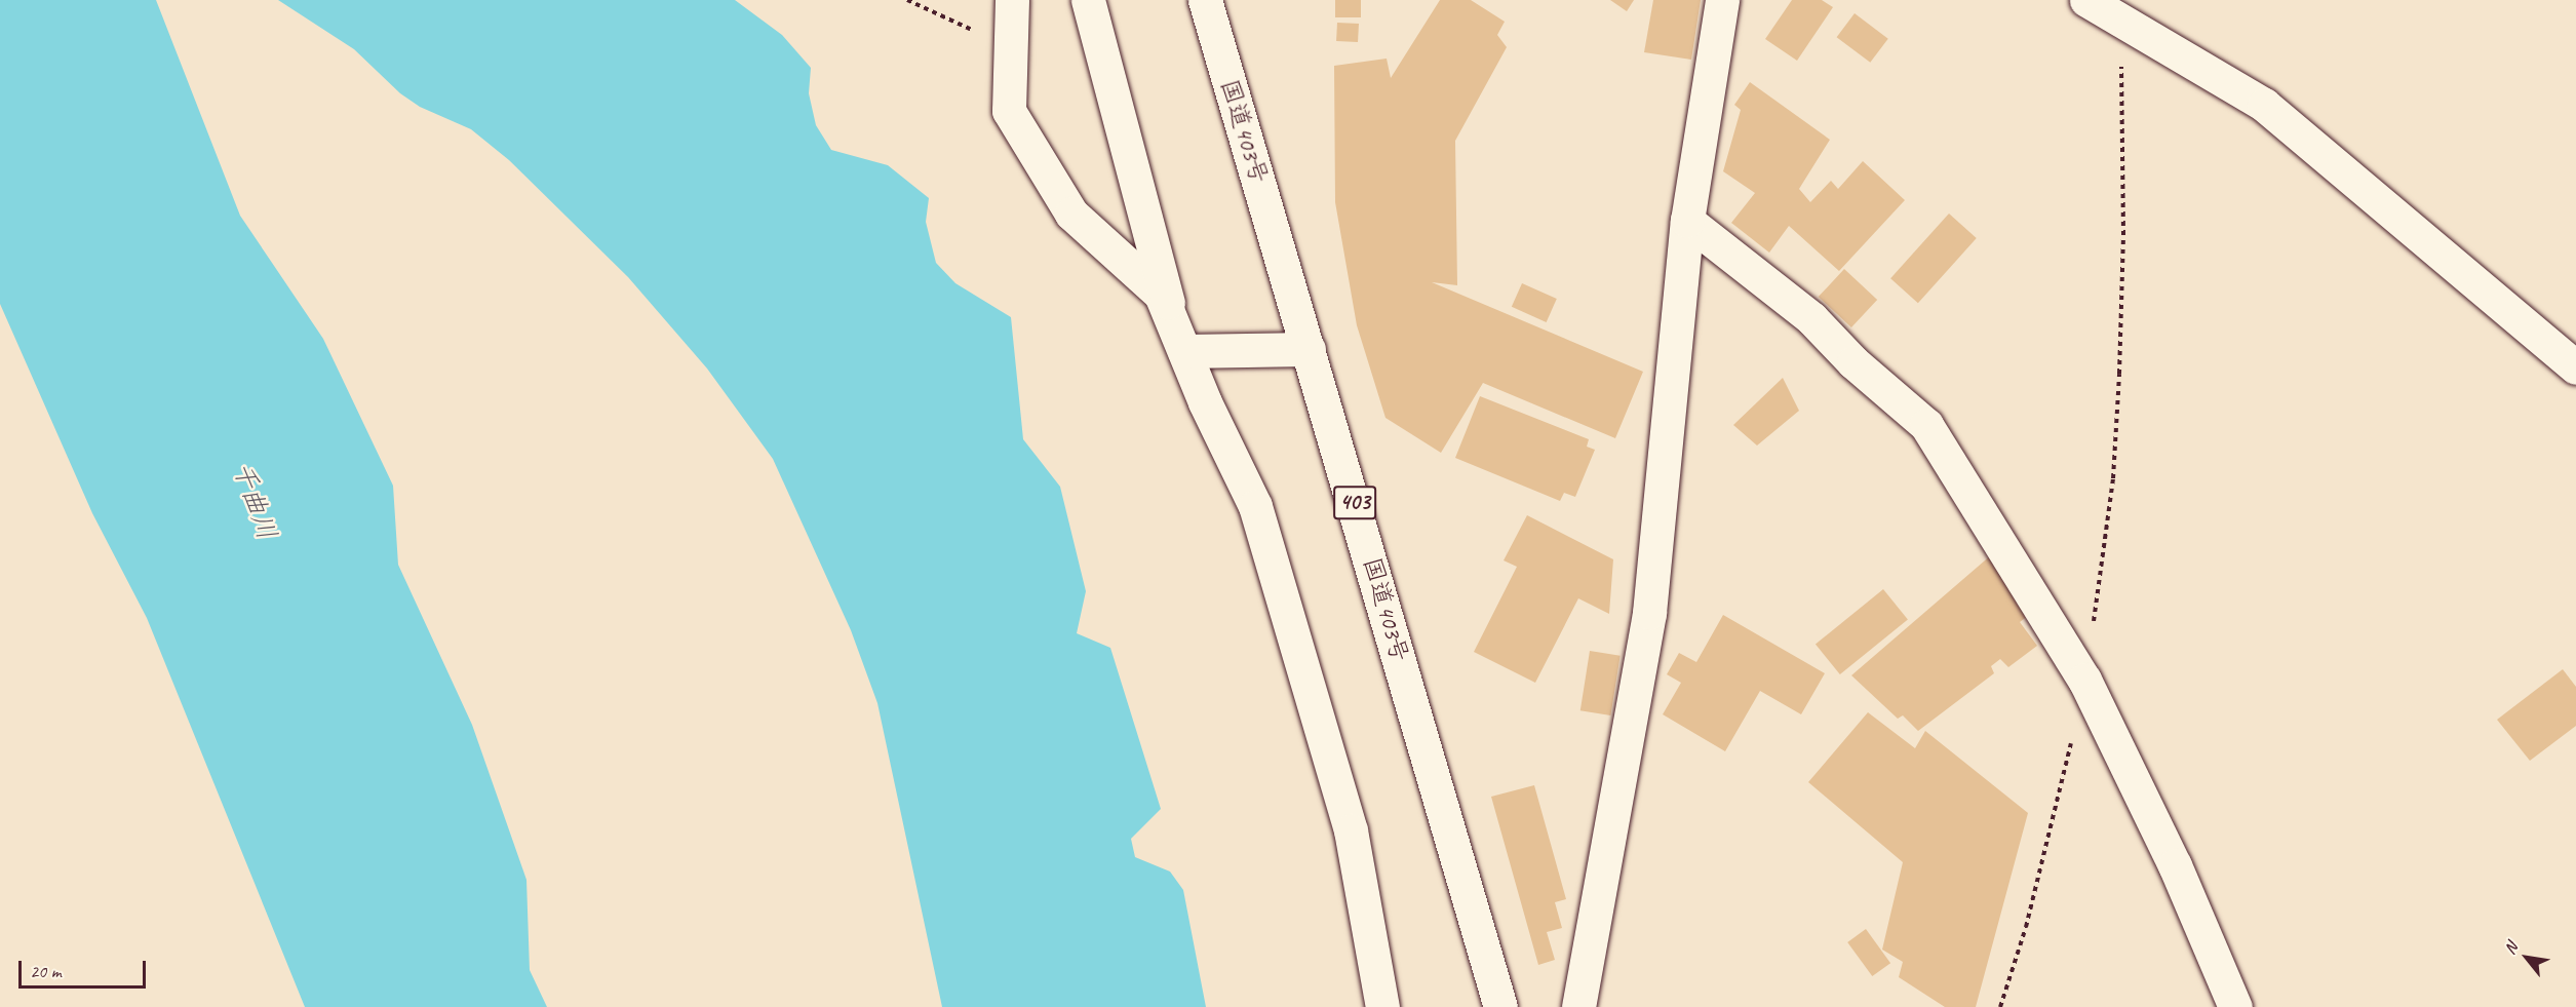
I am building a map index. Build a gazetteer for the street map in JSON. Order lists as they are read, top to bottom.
{
  "streets": {
    "main road": ["国道403号", "403"]
  },
  "water": ["千曲川"],
  "scale_bar": "20 m",
  "north": "top left"
}
